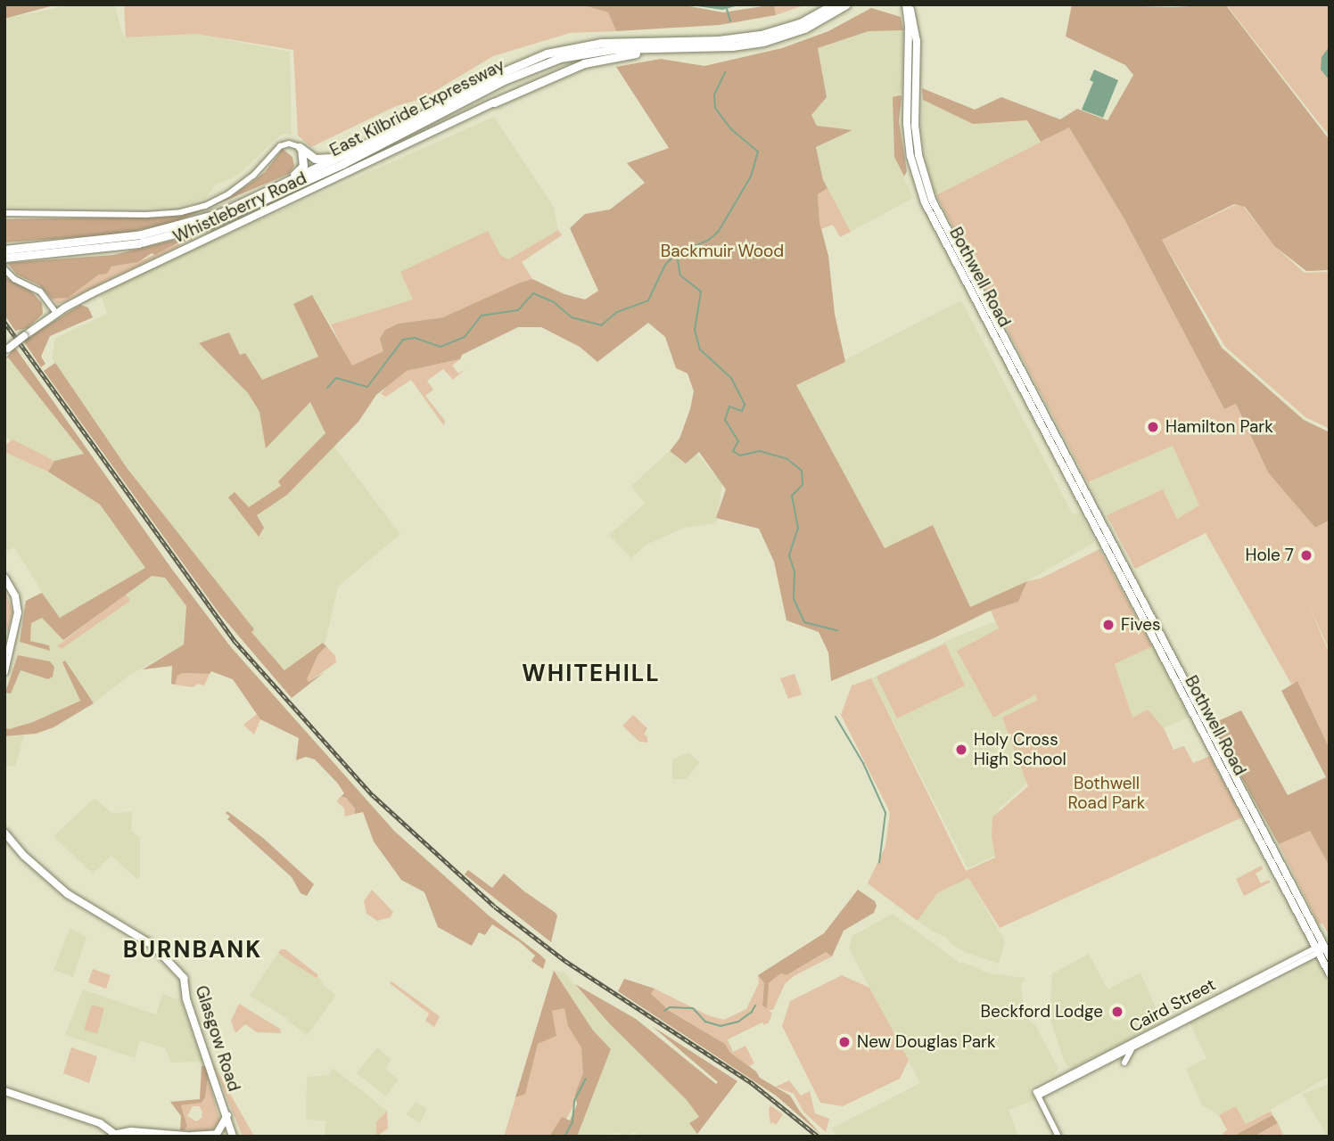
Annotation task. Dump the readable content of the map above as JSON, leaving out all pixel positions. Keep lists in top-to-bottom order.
{
  "streets": {
    "highway": ["East Kilbride Expressway"],
    "main road": ["Whistleberry Road", "Bothwell Road", "Glasgow Road"],
    "street": ["Caird Street"]
  },
  "crossings": [
    ["Bothwell Road", "Caird Street"]
  ],
  "districts": ["WHITEHILL", "BURNBANK"],
  "parks": ["Backmuir Wood", "Bothwell Road Park"],
  "places": [
    "Hamilton Park",
    "Hole 7",
    "Fives",
    "Holy Cross High School",
    "Beckford Lodge",
    "New Douglas Park"
  ]
}
